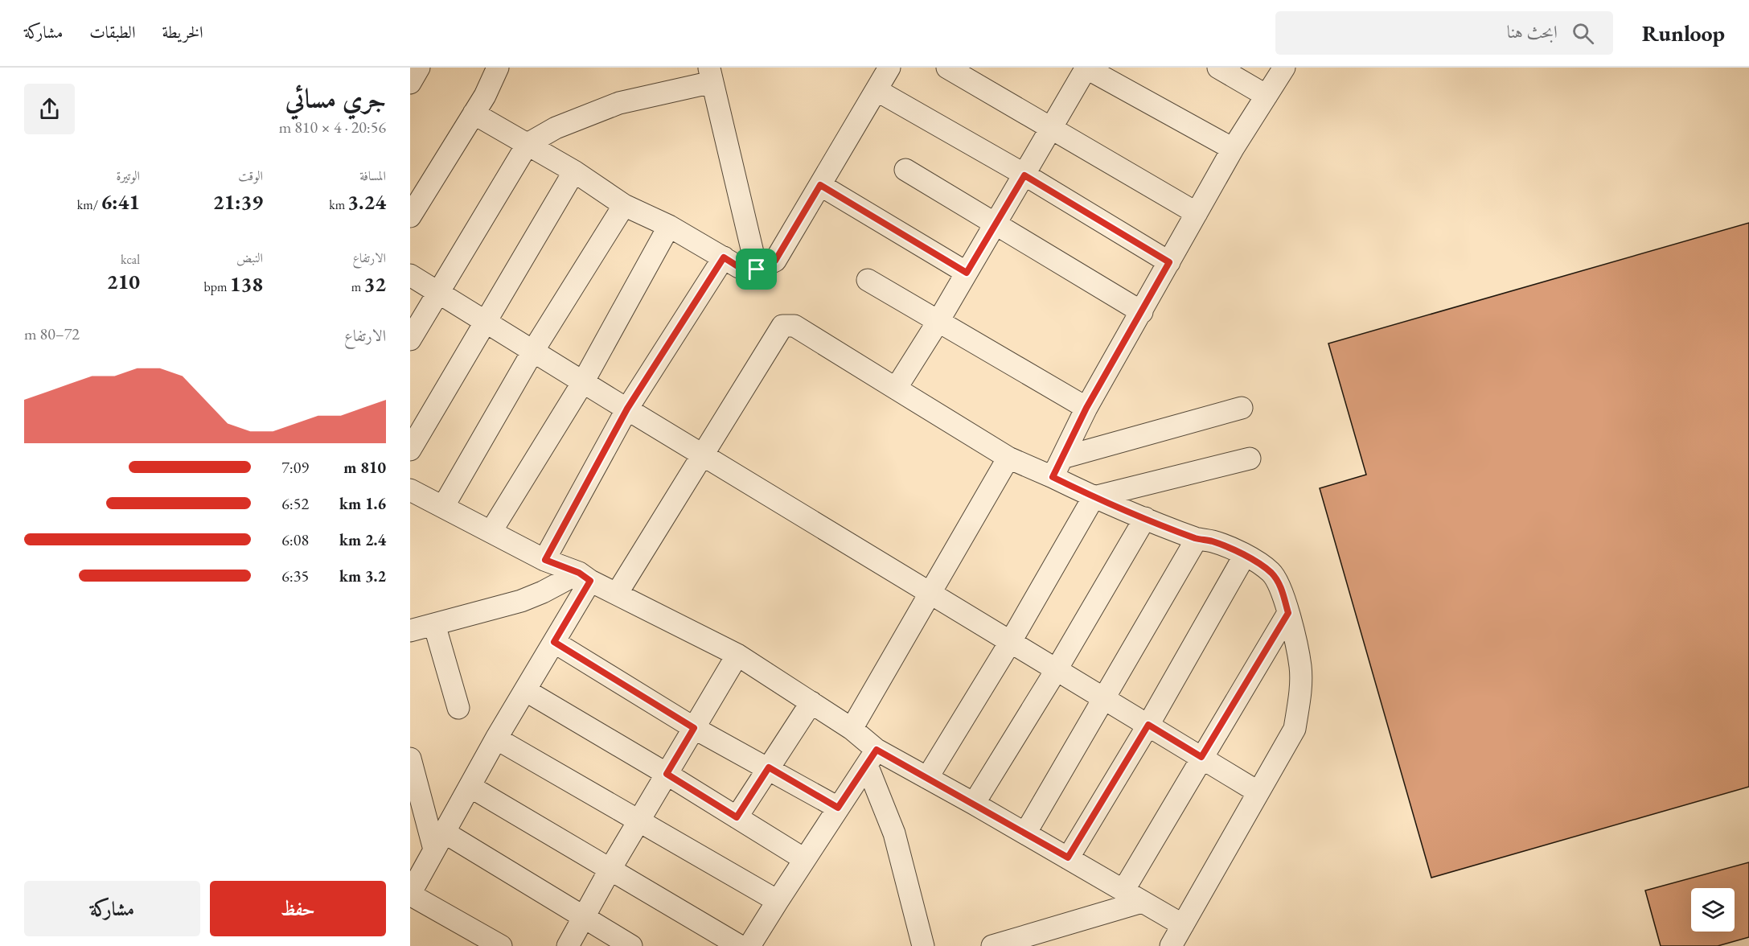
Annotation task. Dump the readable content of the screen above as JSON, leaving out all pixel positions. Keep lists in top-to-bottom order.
{
  "page": {
    "header": "Runloop",
    "search": "ابحث هنا",
    "nav": ["الخريطة", "الطبقات", "مشاركة"],
    "heading": ["جري مسائي", "20:56 · 4 × 810 m"],
    "stats": [
      ["المسافة", "3.24 km"],
      ["الوقت", "21:39"],
      ["الوتيرة", "6:41 /km"],
      ["الارتفاع", "32 m"],
      ["النبض", "138 bpm"],
      ["kcal", "210"]
    ],
    "chart": ["الارتفاع", "72–80 m"],
    "list": [
      {
        "name": "810 m",
        "note": "7:09"
      },
      {
        "name": "1.6 km",
        "note": "6:52"
      },
      {
        "name": "2.4 km",
        "note": "6:08"
      },
      {
        "name": "3.2 km",
        "note": "6:35"
      }
    ],
    "buttons": ["حفظ", "مشاركة"]
  }
}
